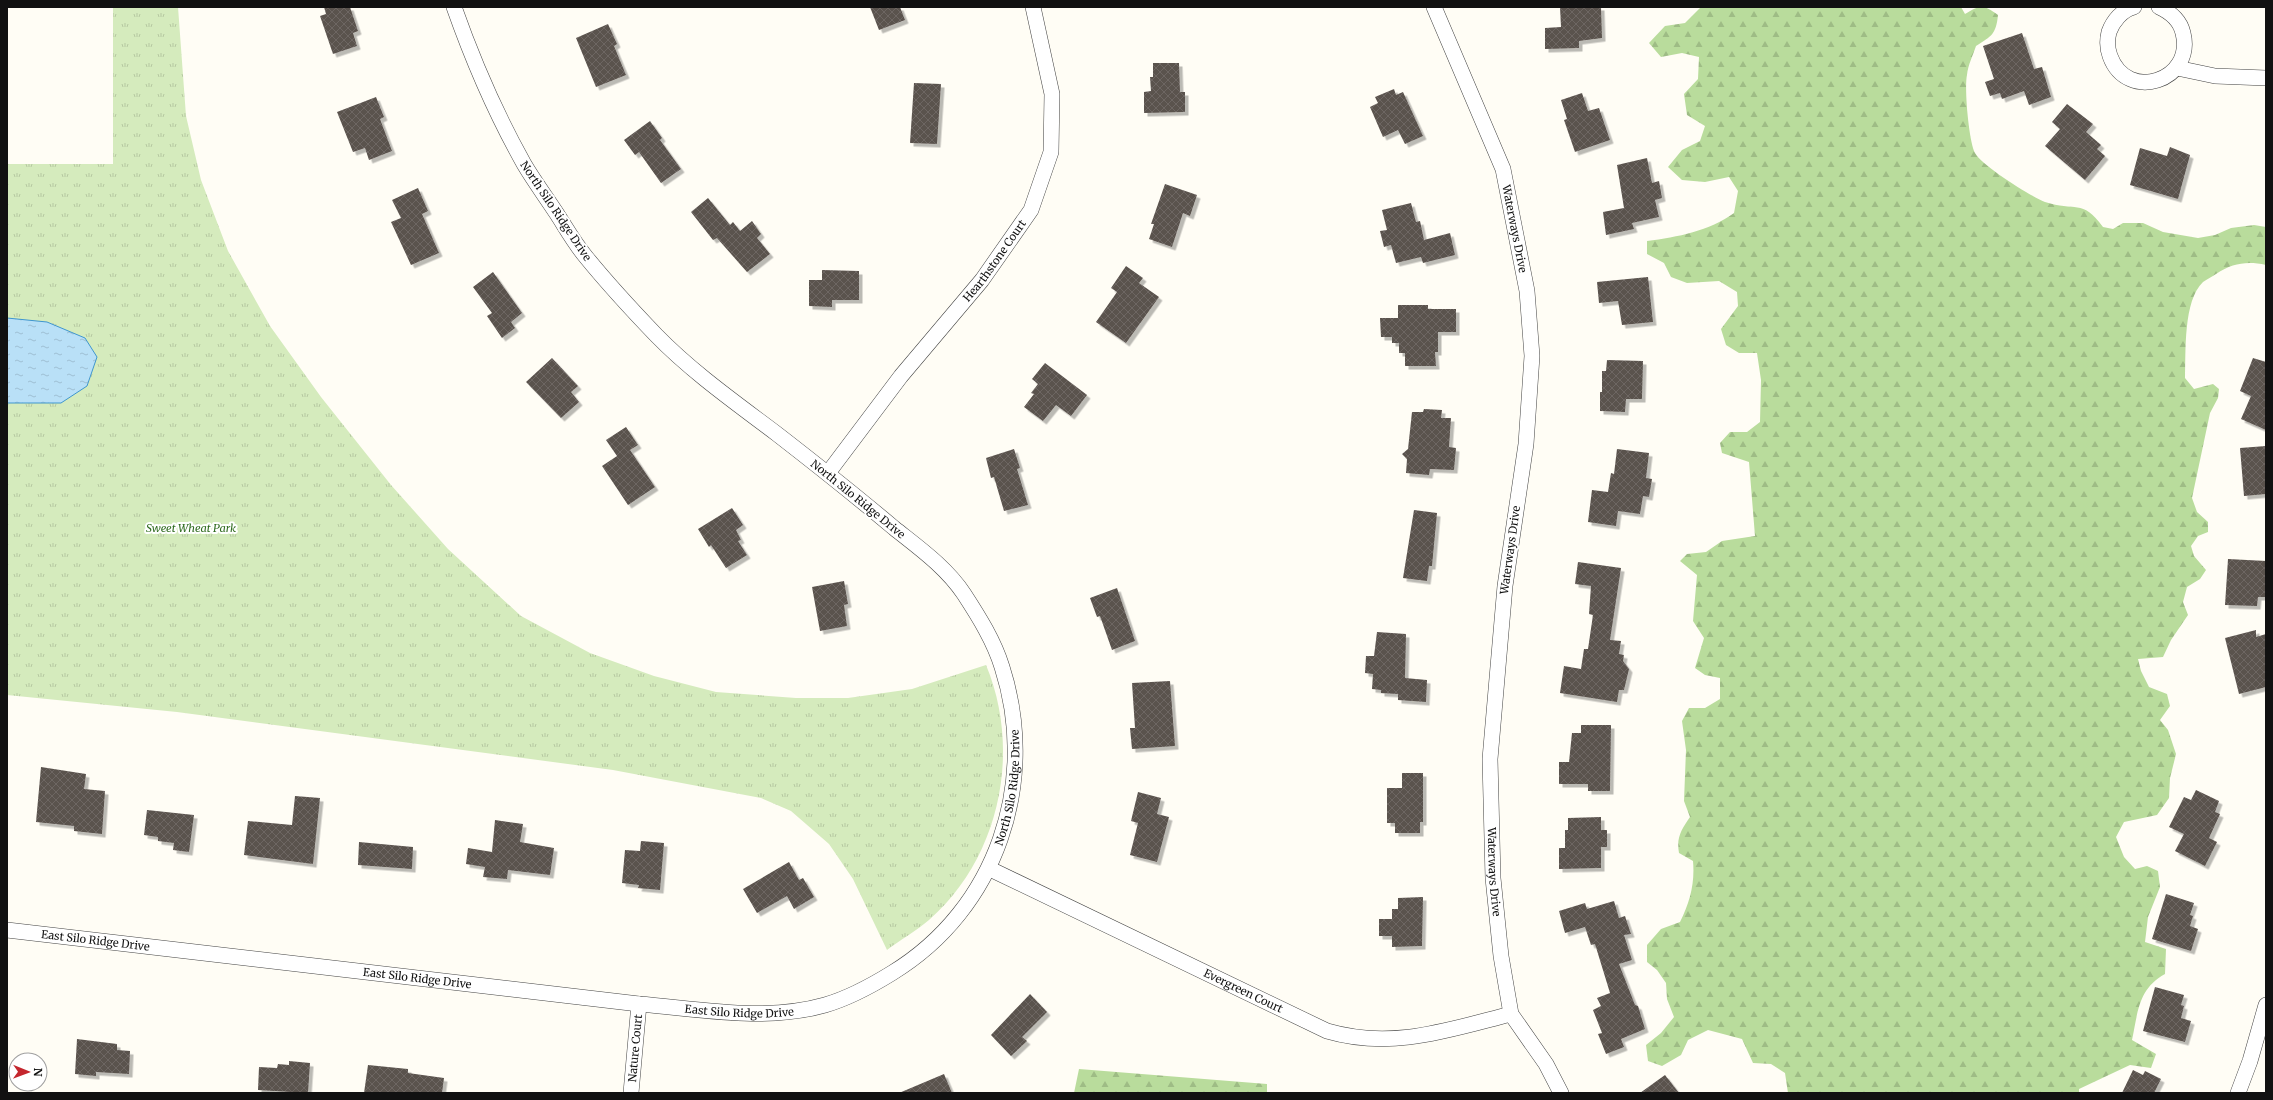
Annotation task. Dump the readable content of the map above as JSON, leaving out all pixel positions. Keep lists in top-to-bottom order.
{
  "streets": {
    "street": [
      "North Silo Ridge Drive",
      "Waterways Drive",
      "Hearthstone Court",
      "East Silo Ridge Drive",
      "Evergreen Court",
      "Nature Court"
    ]
  },
  "crossings": [
    ["North Silo Ridge Drive", "Hearthstone Court"],
    ["North Silo Ridge Drive", "East Silo Ridge Drive"],
    ["North Silo Ridge Drive", "Evergreen Court"],
    ["Waterways Drive", "Evergreen Court"],
    ["East Silo Ridge Drive", "Nature Court"]
  ],
  "parks": ["Sweet Wheat Park"],
  "north": "right"
}
